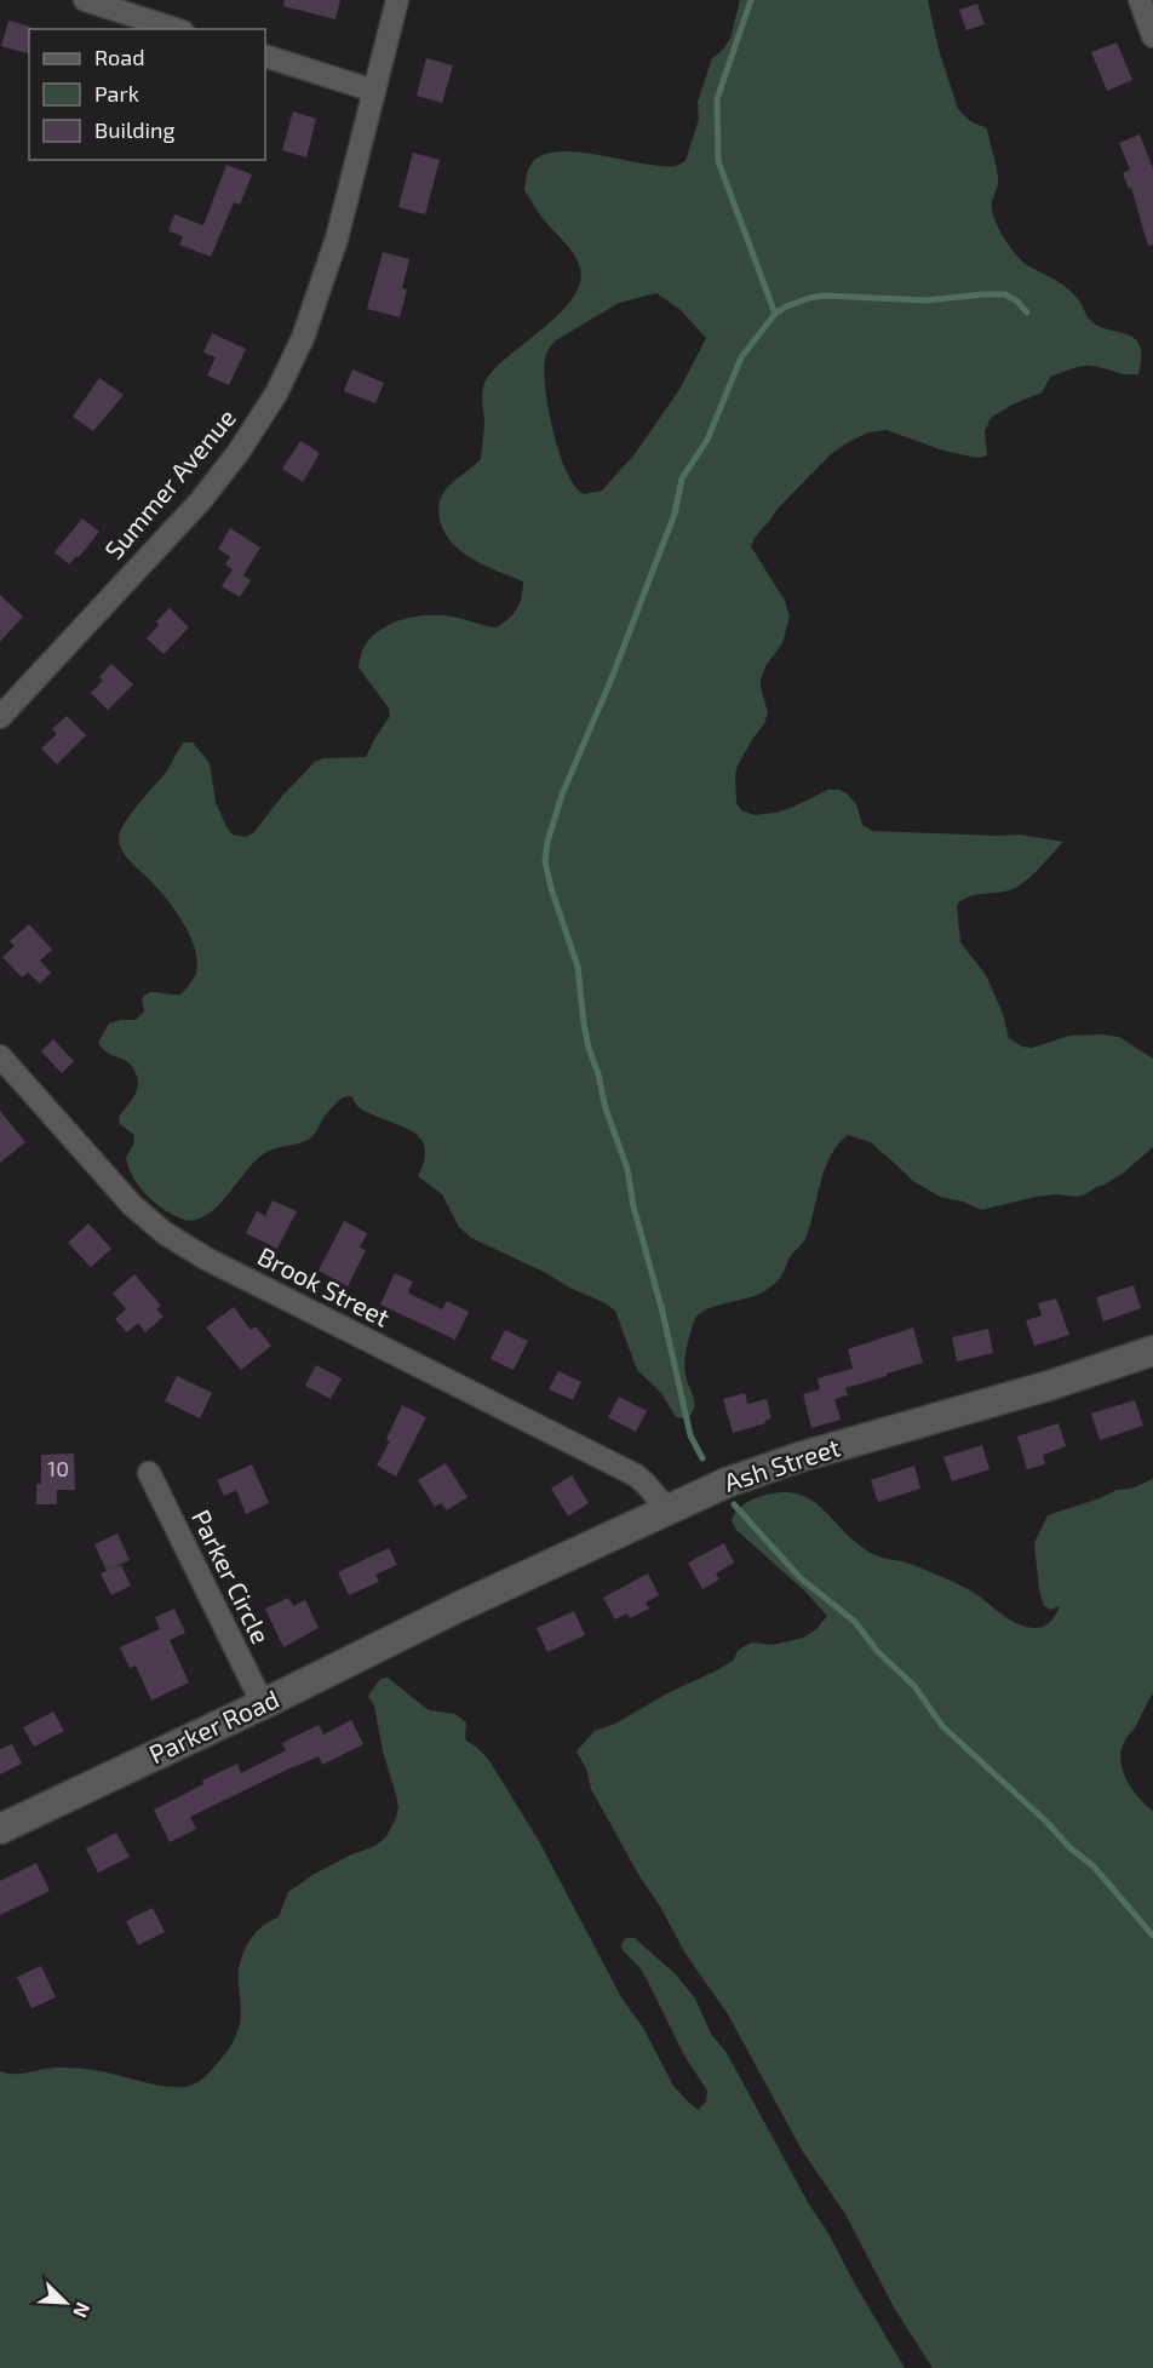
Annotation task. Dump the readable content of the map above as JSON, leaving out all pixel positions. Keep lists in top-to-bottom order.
{
  "streets": {
    "street": [
      "Summer Avenue",
      "Brook Street",
      "Ash Street",
      "Parker Circle",
      "Parker Road"
    ]
  },
  "crossings": [
    ["Brook Street", "Ash Street"],
    ["Ash Street", "Parker Road"],
    ["Parker Circle", "Parker Road"]
  ],
  "house_numbers": ["10"],
  "legend": ["Road", "Park", "Building"],
  "north": "bottom right"
}
